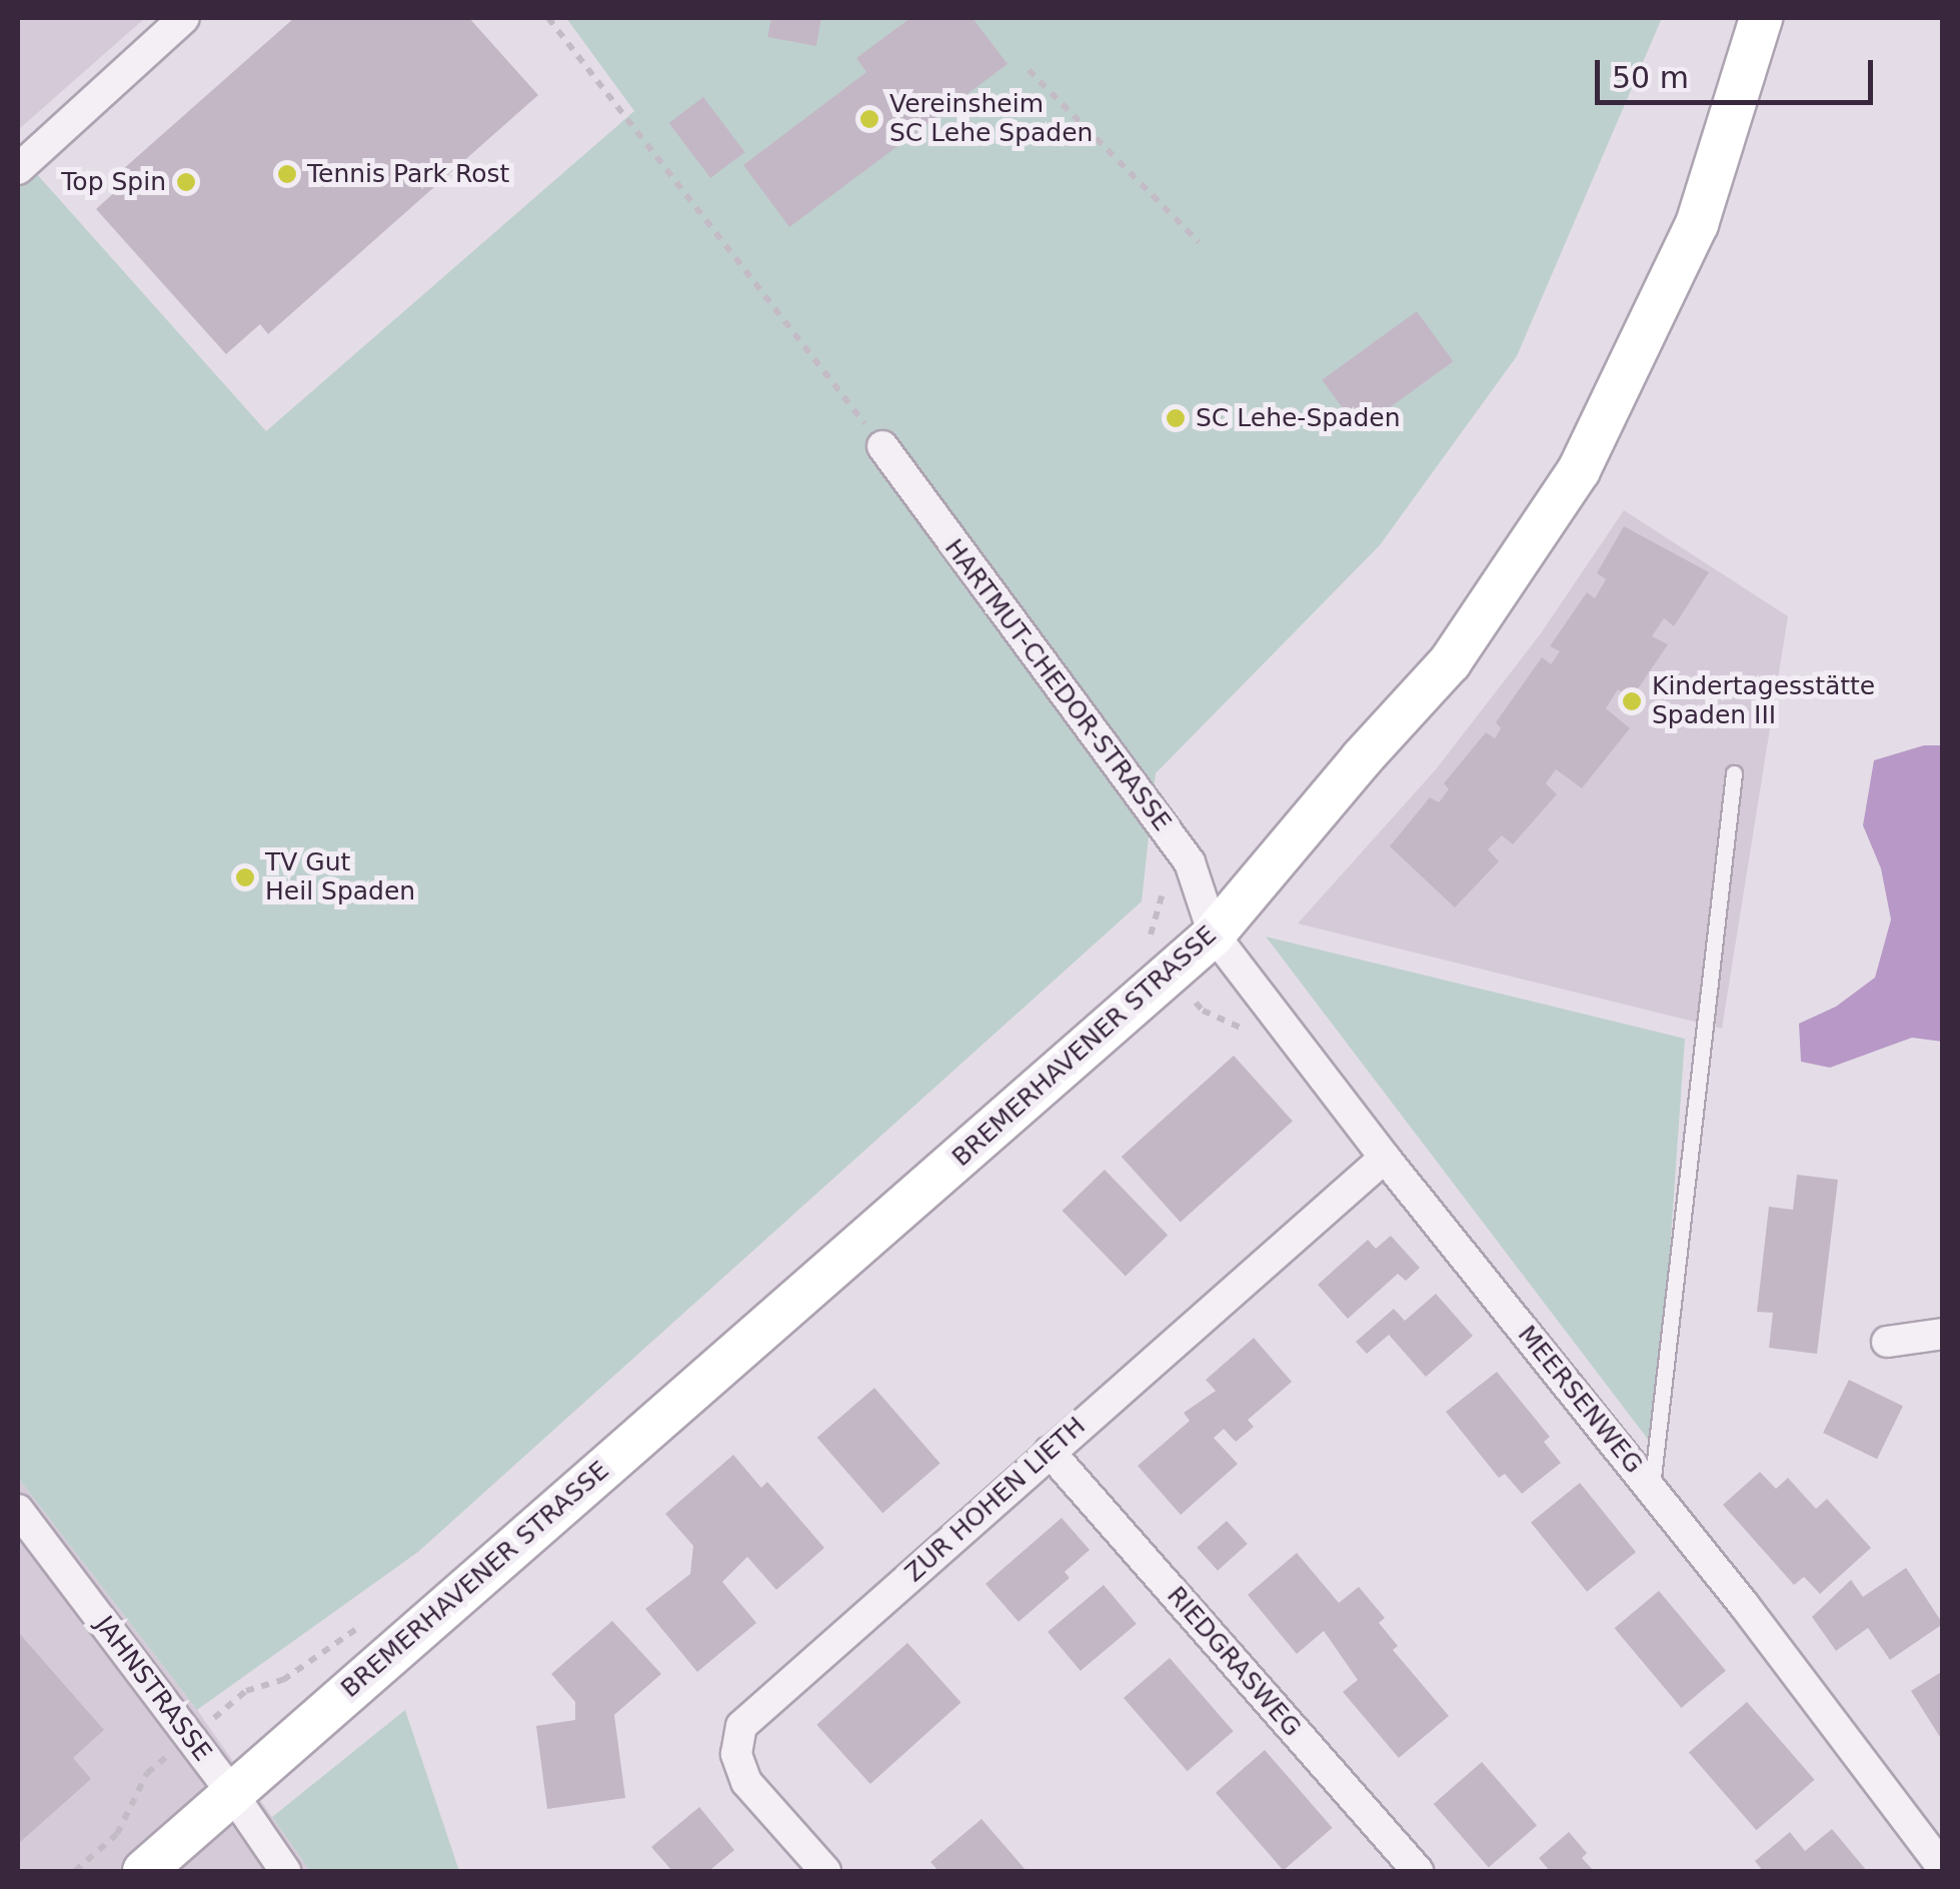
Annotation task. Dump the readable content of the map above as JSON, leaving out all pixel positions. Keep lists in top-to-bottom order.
{
  "streets": {
    "street": [
      "HARTMUT-CHEDOR-STRASSE",
      "BREMERHAVENER STRASSE",
      "MEERSENWEG",
      "ZUR HOHEN LIETH",
      "RIEDGRASWEG",
      "JAHNSTRASSE"
    ]
  },
  "crossings": [
    ["HARTMUT-CHEDOR-STRASSE", "BREMERHAVENER STRASSE"],
    ["HARTMUT-CHEDOR-STRASSE", "MEERSENWEG"],
    ["BREMERHAVENER STRASSE", "MEERSENWEG"],
    ["BREMERHAVENER STRASSE", "JAHNSTRASSE"],
    ["MEERSENWEG", "ZUR HOHEN LIETH"],
    ["ZUR HOHEN LIETH", "RIEDGRASWEG"]
  ],
  "places": [
    "Vereinsheim SC Lehe Spaden",
    "Tennis Park Rost",
    "Top Spin",
    "SC Lehe-Spaden",
    "Kindertagesstätte Spaden III",
    "TV Gut Heil Spaden"
  ],
  "scale_bar": "50 m"
}
